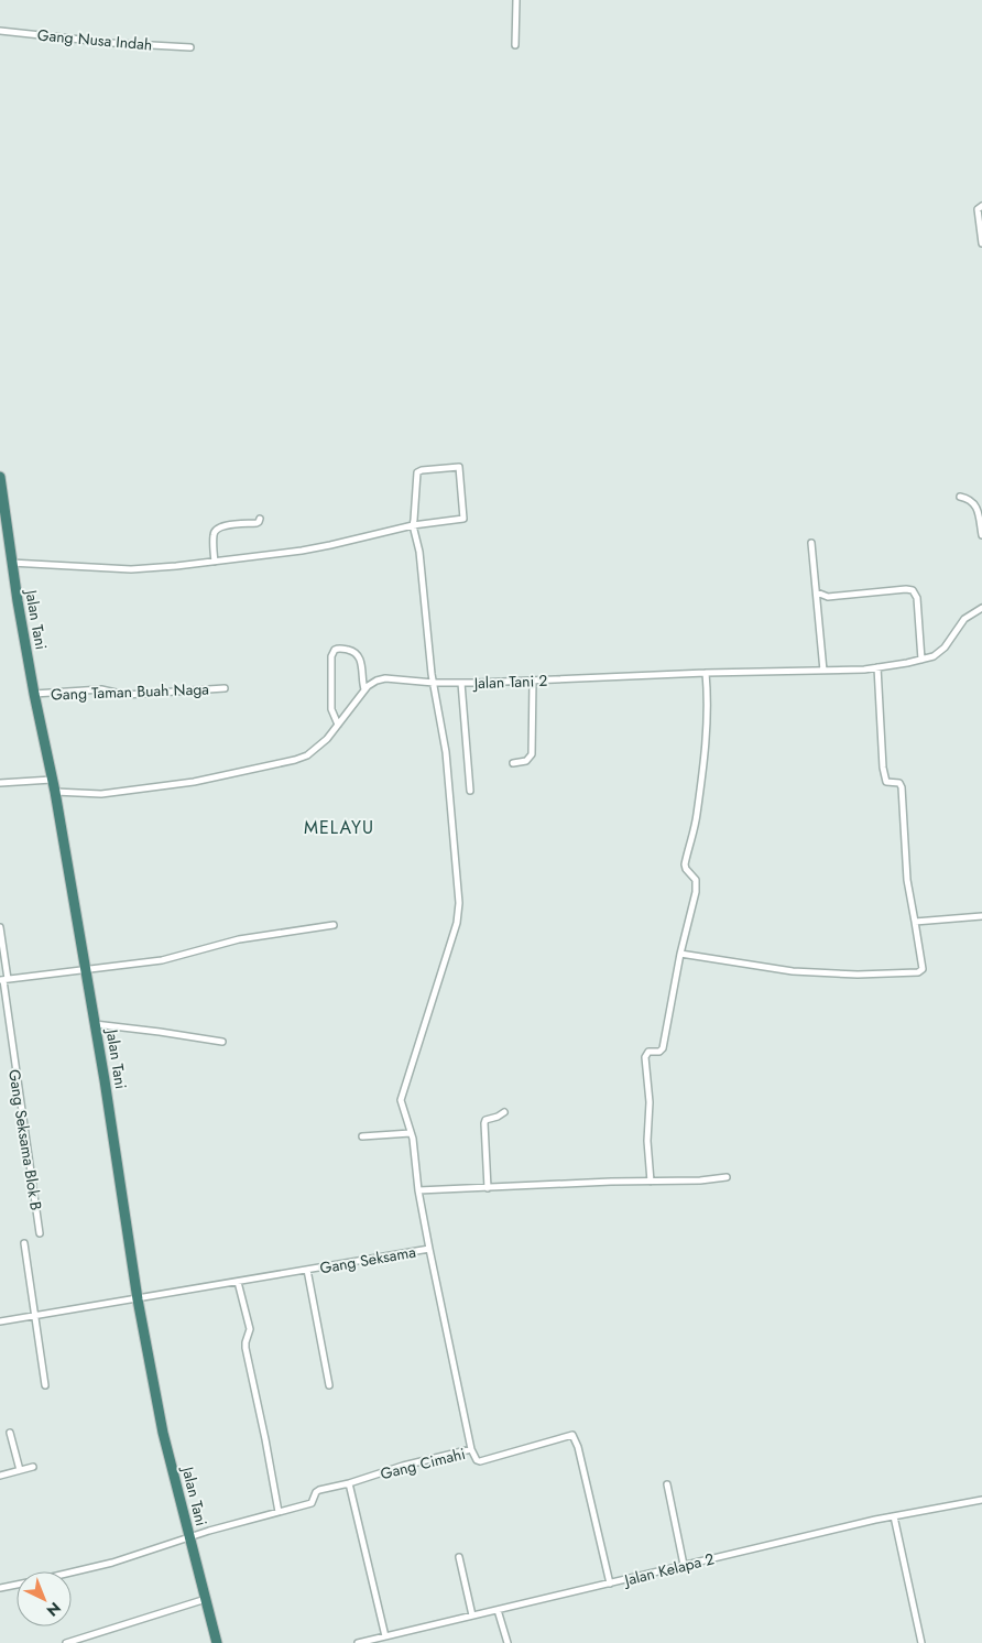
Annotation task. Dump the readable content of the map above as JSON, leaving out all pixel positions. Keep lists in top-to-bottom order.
{
  "streets": {
    "highway": ["Jalan Tani"],
    "street": [
      "Gang Nusa Indah",
      "Jalan Tani 2",
      "Gang Taman Buah Naga",
      "Gang Seksama Blok B",
      "Gang Seksama",
      "Gang Cimahi",
      "Jalan Kelapa 2"
    ]
  },
  "crossings": [
    ["Jalan Tani", "Jalan Tani 2"],
    ["Jalan Tani", "Gang Taman Buah Naga"],
    ["Jalan Tani", "Gang Seksama"],
    ["Jalan Tani", "Gang Cimahi"],
    ["Gang Seksama", "Gang Cimahi"],
    ["Gang Cimahi", "Jalan Kelapa 2"]
  ],
  "districts": ["MELAYU"],
  "north": "bottom right"
}
